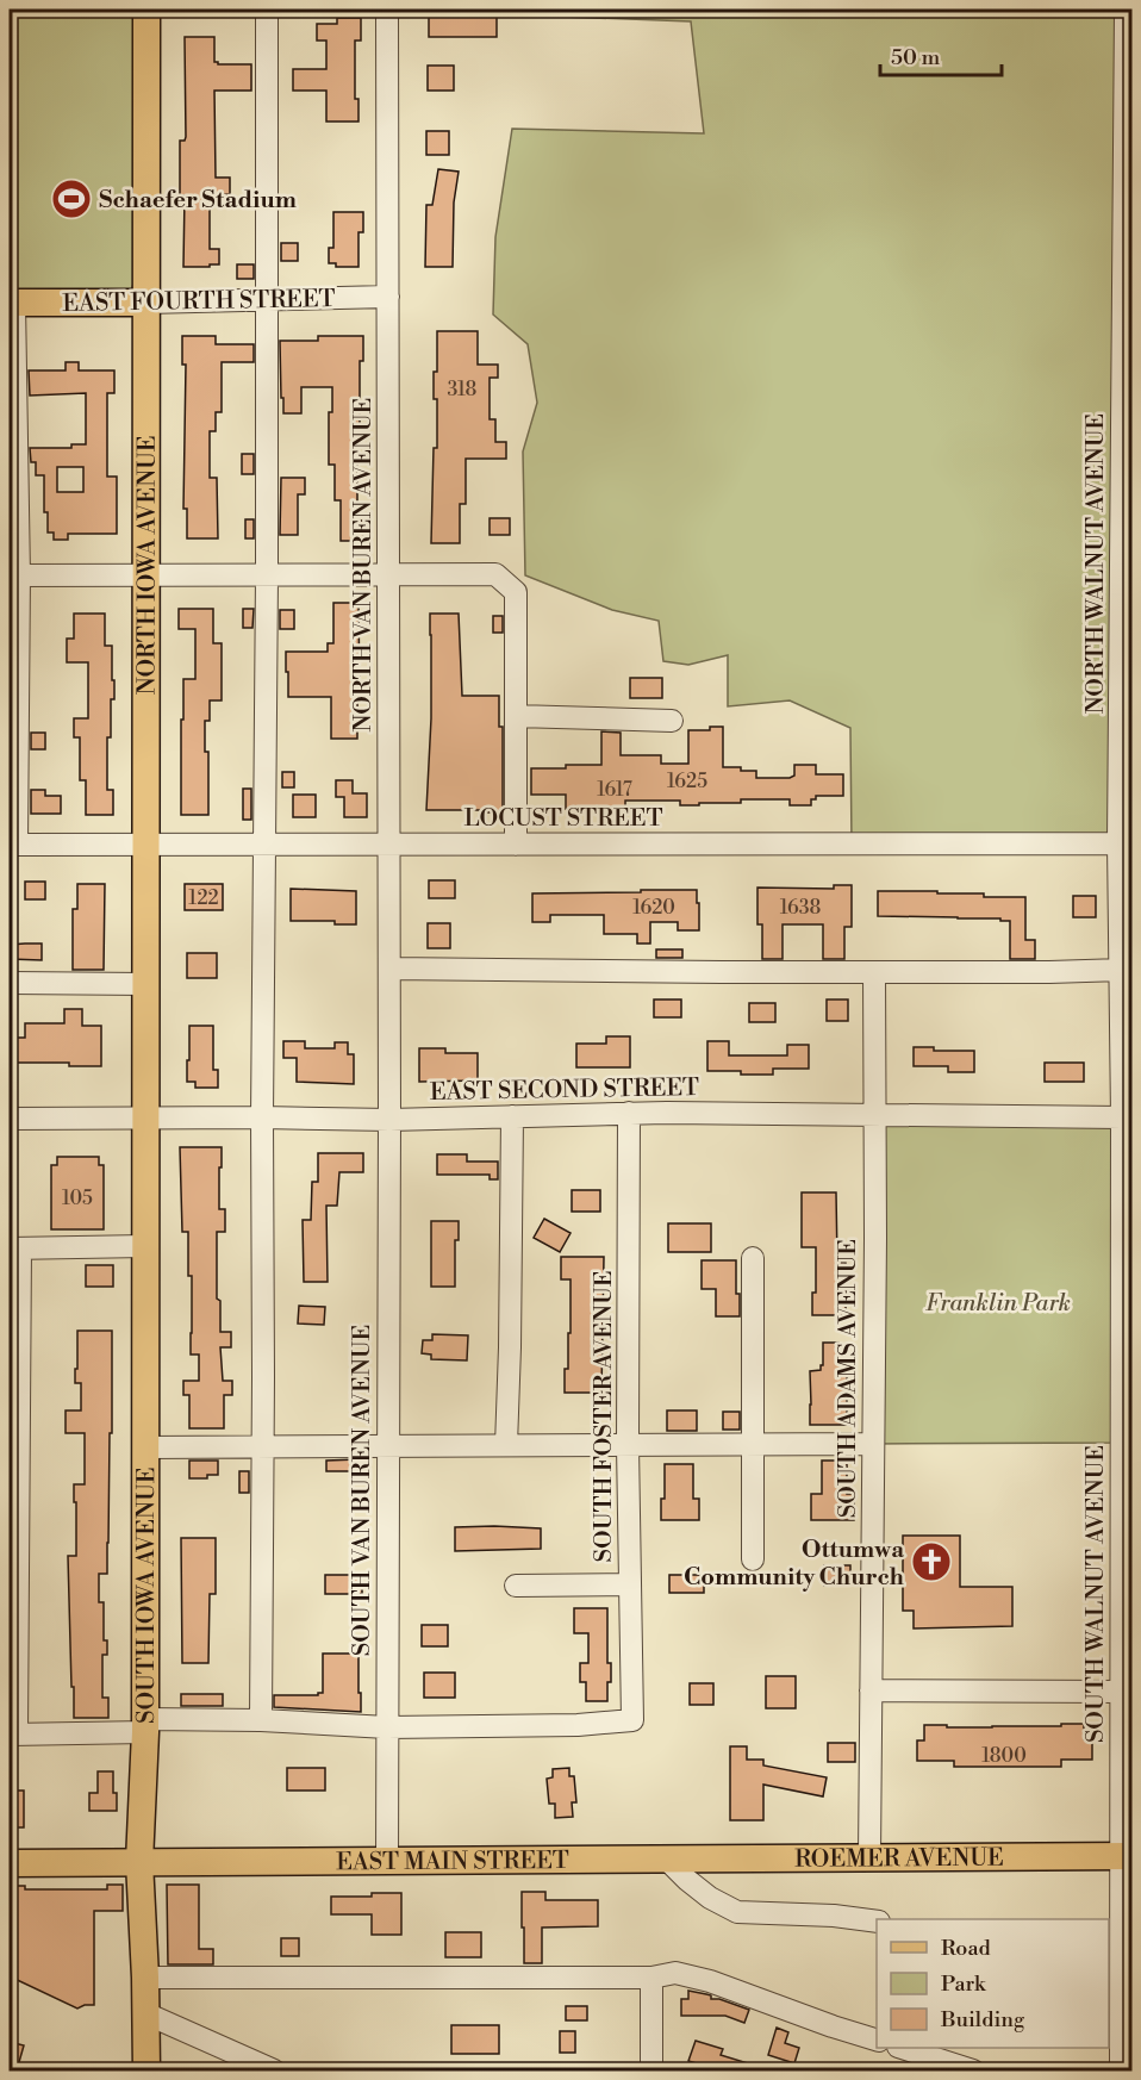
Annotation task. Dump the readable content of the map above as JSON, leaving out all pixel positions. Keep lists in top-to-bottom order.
{
  "streets": {
    "main road": [
      "EAST FOURTH STREET",
      "NORTH IOWA AVENUE",
      "SOUTH IOWA AVENUE",
      "ROEMER AVENUE",
      "EAST MAIN STREET"
    ],
    "street": [
      "NORTH WALNUT AVENUE",
      "NORTH VAN BUREN AVENUE",
      "LOCUST STREET",
      "EAST SECOND STREET",
      "SOUTH ADAMS AVENUE",
      "SOUTH FOSTER AVENUE",
      "SOUTH VAN BUREN AVENUE",
      "SOUTH WALNUT AVENUE"
    ]
  },
  "crossings": [
    ["EAST FOURTH STREET", "NORTH IOWA AVENUE"],
    ["EAST FOURTH STREET", "NORTH VAN BUREN AVENUE"],
    ["NORTH WALNUT AVENUE", "LOCUST STREET"],
    ["NORTH WALNUT AVENUE", "EAST SECOND STREET"],
    ["NORTH WALNUT AVENUE", "SOUTH WALNUT AVENUE"],
    ["NORTH IOWA AVENUE", "LOCUST STREET"],
    ["NORTH IOWA AVENUE", "EAST SECOND STREET"],
    ["NORTH IOWA AVENUE", "SOUTH IOWA AVENUE"],
    ["NORTH VAN BUREN AVENUE", "LOCUST STREET"],
    ["NORTH VAN BUREN AVENUE", "EAST SECOND STREET"],
    ["NORTH VAN BUREN AVENUE", "SOUTH VAN BUREN AVENUE"],
    ["EAST SECOND STREET", "SOUTH ADAMS AVENUE"],
    ["EAST SECOND STREET", "SOUTH FOSTER AVENUE"],
    ["EAST SECOND STREET", "SOUTH VAN BUREN AVENUE"],
    ["EAST SECOND STREET", "SOUTH WALNUT AVENUE"],
    ["EAST SECOND STREET", "SOUTH IOWA AVENUE"],
    ["SOUTH ADAMS AVENUE", "ROEMER AVENUE"],
    ["SOUTH FOSTER AVENUE", "SOUTH VAN BUREN AVENUE"],
    ["SOUTH VAN BUREN AVENUE", "EAST MAIN STREET"],
    ["SOUTH WALNUT AVENUE", "ROEMER AVENUE"],
    ["SOUTH IOWA AVENUE", "EAST MAIN STREET"],
    ["ROEMER AVENUE", "EAST MAIN STREET"]
  ],
  "parks": ["Franklin Park"],
  "places": {
    "sports": ["Schaefer Stadium"],
    "church": ["Ottumwa Community Church"]
  },
  "house_numbers": [
    "318",
    "1625",
    "1617",
    "122",
    "1620",
    "1638",
    "105",
    "1800"
  ],
  "legend": ["Road", "Park", "Building"],
  "scale_bar": "50 m"
}
